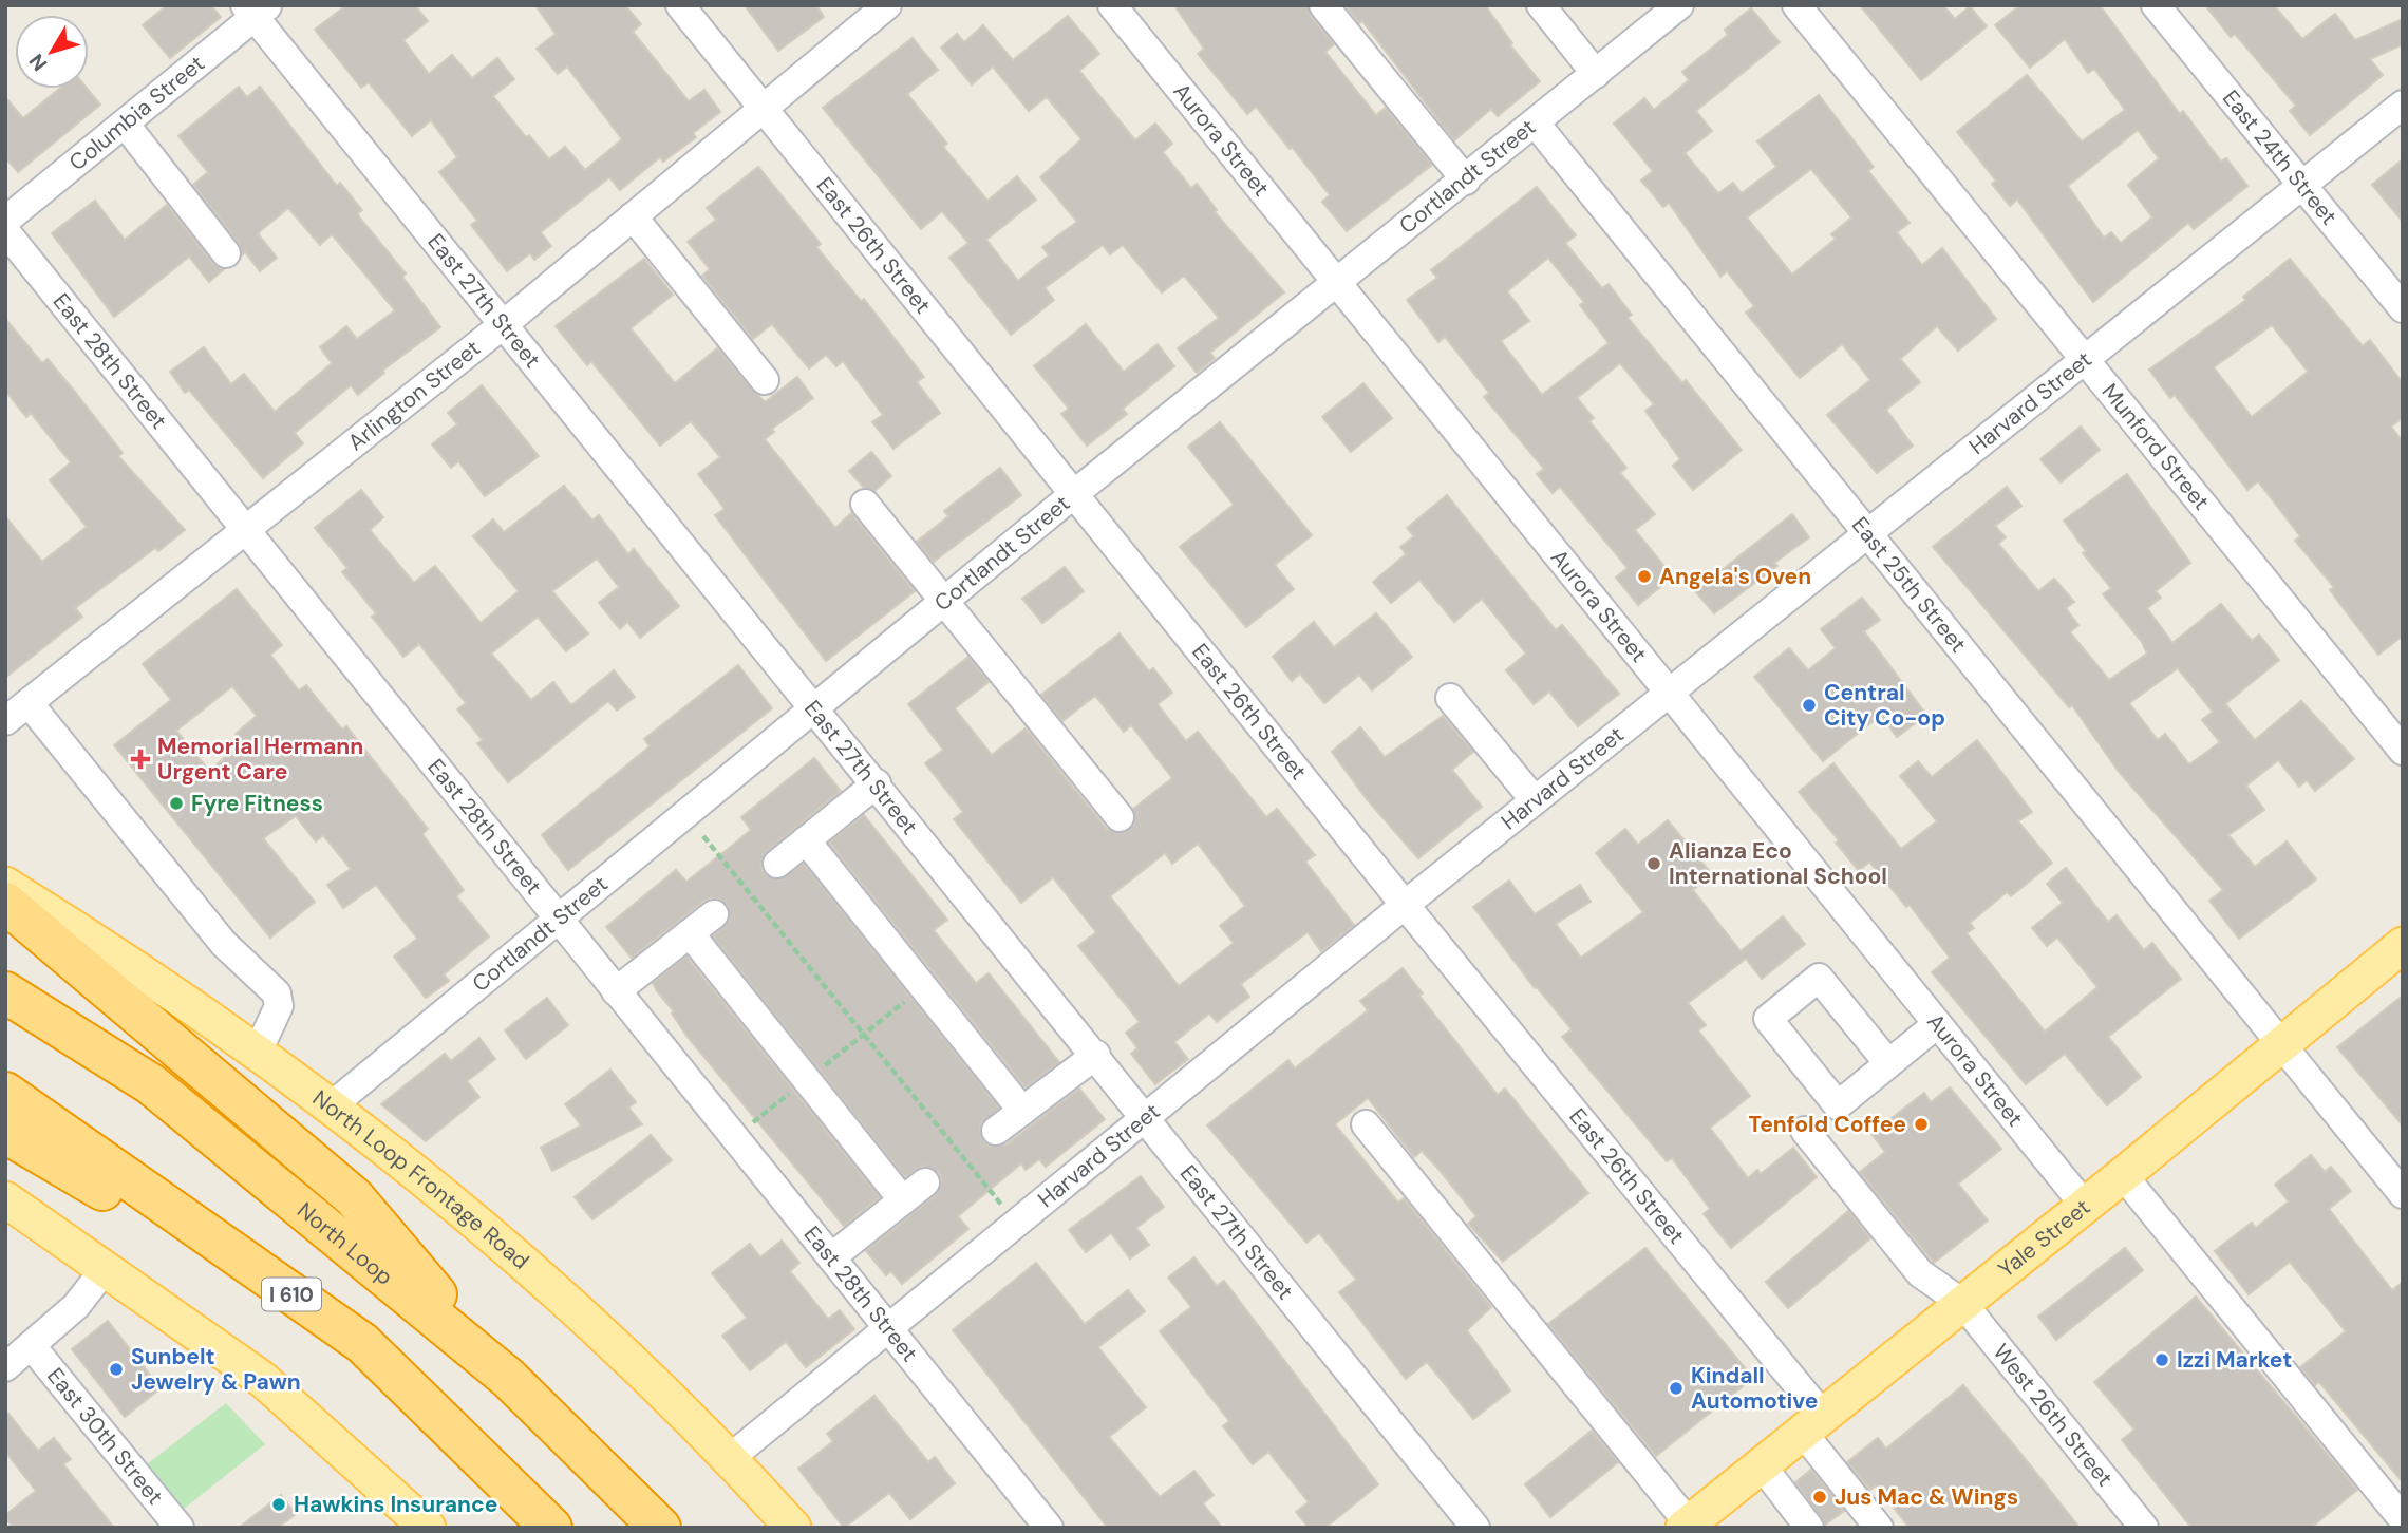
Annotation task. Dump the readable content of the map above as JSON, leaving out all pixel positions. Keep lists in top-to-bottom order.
{
  "streets": {
    "highway": ["North Loop", "I 610"],
    "main road": ["North Loop Frontage Road", "Yale Street"],
    "street": [
      "Columbia Street",
      "Aurora Street",
      "East 24th Street",
      "Cortlandt Street",
      "East 26th Street",
      "East 27th Street",
      "East 28th Street",
      "Arlington Street",
      "Harvard Street",
      "Munford Street",
      "East 25th Street",
      "West 26th Street",
      "East 30th Street"
    ]
  },
  "crossings": [
    ["Columbia Street", "East 27th Street"],
    ["Aurora Street", "Cortlandt Street"],
    ["Aurora Street", "Harvard Street"],
    ["Aurora Street", "Yale Street"],
    ["East 24th Street", "Harvard Street"],
    ["Cortlandt Street", "East 26th Street"],
    ["Cortlandt Street", "East 27th Street"],
    ["Cortlandt Street", "East 28th Street"],
    ["Cortlandt Street", "East 25th Street"],
    ["Cortlandt Street", "North Loop Frontage Road"],
    ["East 26th Street", "Arlington Street"],
    ["East 26th Street", "Harvard Street"],
    ["East 26th Street", "Yale Street"],
    ["East 27th Street", "Arlington Street"],
    ["East 27th Street", "Harvard Street"],
    ["East 28th Street", "Arlington Street"],
    ["East 28th Street", "Harvard Street"],
    ["Harvard Street", "Munford Street"],
    ["Harvard Street", "East 25th Street"],
    ["Harvard Street", "North Loop Frontage Road"],
    ["East 25th Street", "Yale Street"],
    ["Yale Street", "West 26th Street"]
  ],
  "places": {
    "other": [
      "Angela's Oven",
      "Central City Co-op",
      "Fyre Fitness",
      "Alianza Eco International School",
      "Tenfold Coffee",
      "Izzi Market",
      "Sunbelt Jewelry & Pawn",
      "Kindall Automotive",
      "Jus Mac & Wings",
      "Hawkins Insurance"
    ],
    "health": ["Memorial Hermann Urgent Care"]
  },
  "north": "bottom left"
}
